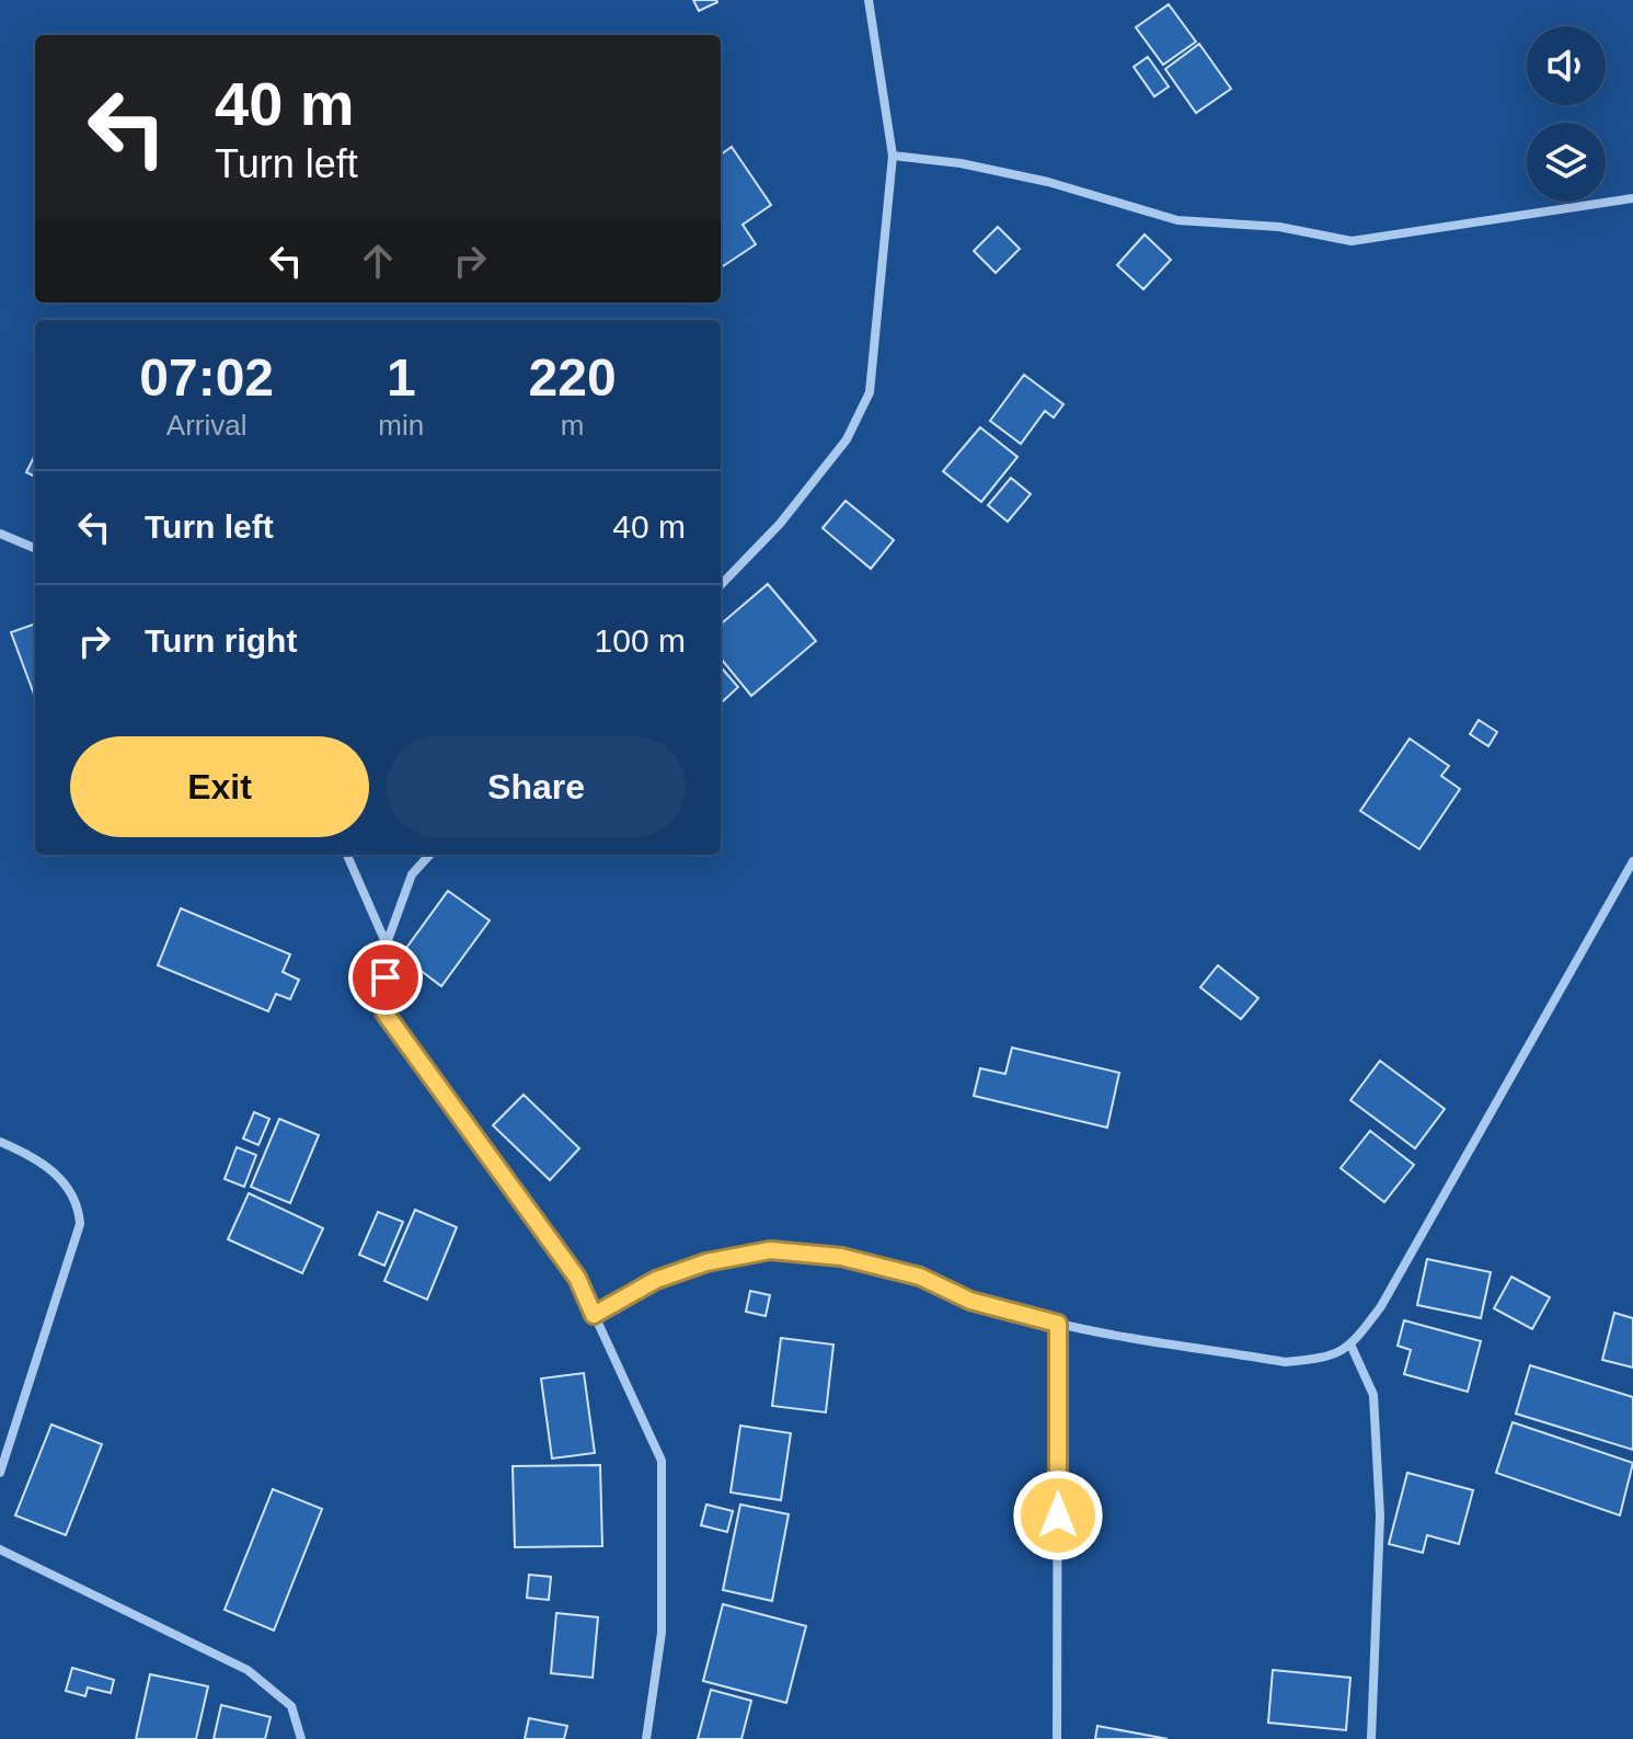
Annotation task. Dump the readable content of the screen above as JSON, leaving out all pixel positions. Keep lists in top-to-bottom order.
{
  "page": {
    "turn": ["40 m", "Turn left"],
    "eta": [
      "07:02",
      "Arrival",
      "1",
      "min",
      "220",
      "m"
    ],
    "list": [
      {
        "name": "Turn left",
        "value": "40 m"
      },
      {
        "name": "Turn right",
        "value": "100 m"
      }
    ],
    "buttons": ["Exit", "Share"]
  }
}
